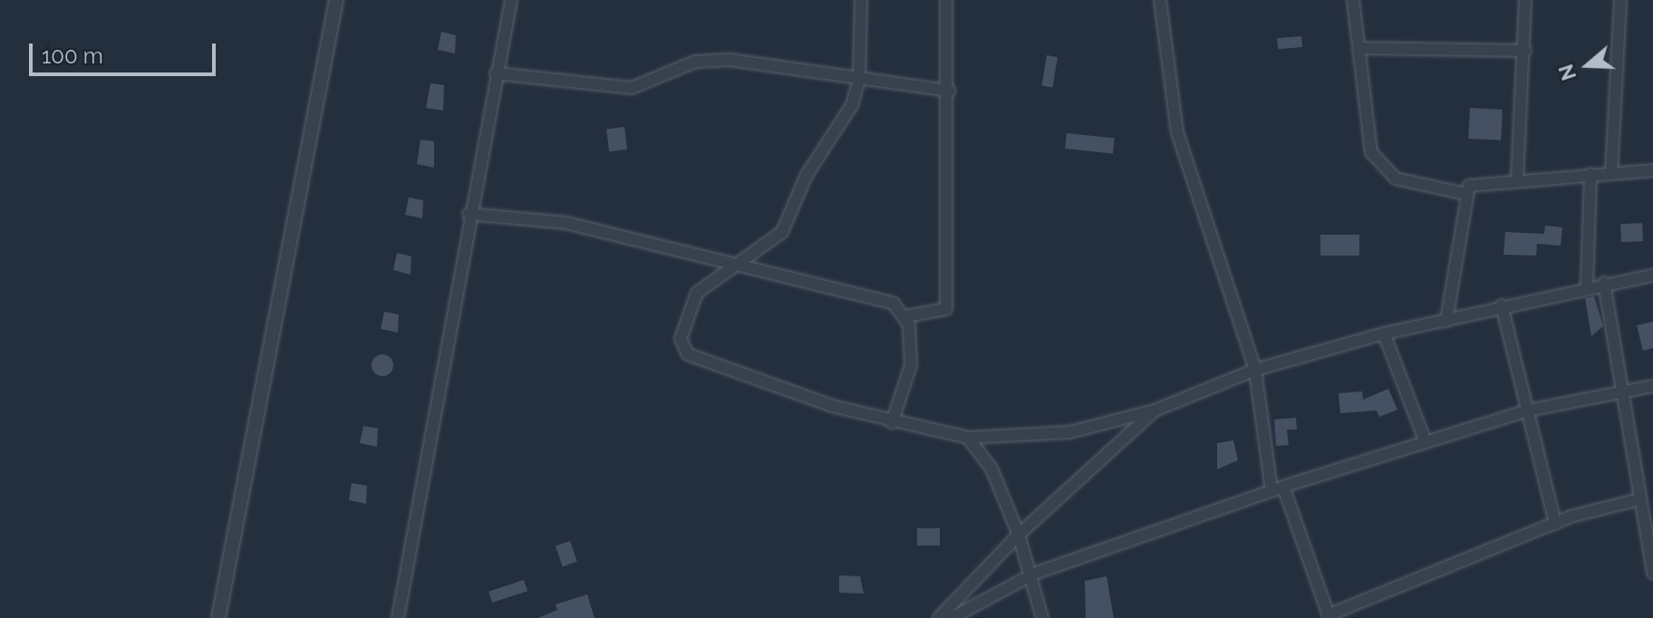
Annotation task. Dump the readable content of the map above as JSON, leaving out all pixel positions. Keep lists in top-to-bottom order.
{
  "scale_bar": "100 m",
  "north": "left"
}
